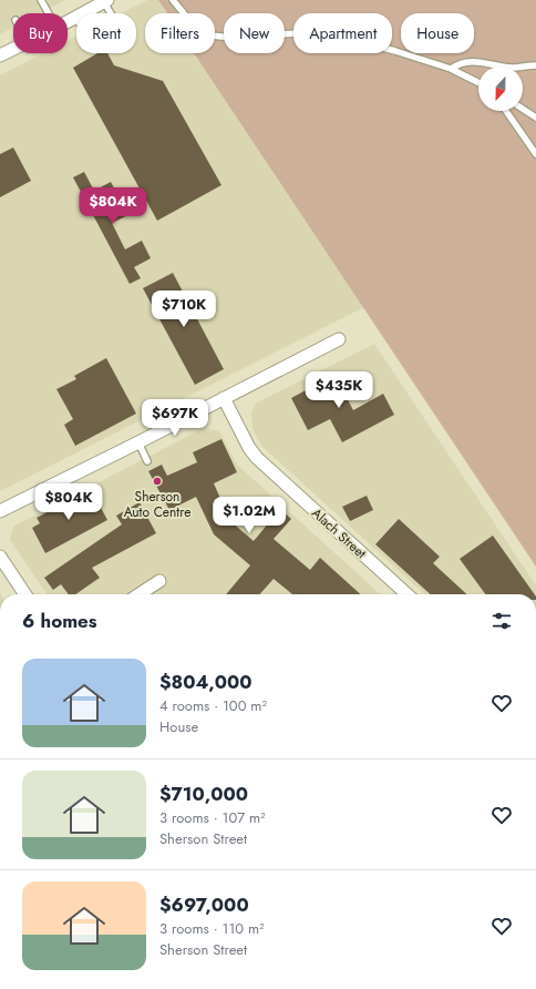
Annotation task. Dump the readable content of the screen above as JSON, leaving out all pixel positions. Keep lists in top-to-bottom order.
{
  "streets": {
    "street": ["Alach Street"]
  },
  "places": ["Sherson Auto Centre"],
  "north": "bottom",
  "page": {
    "chip": [
      "Buy",
      "Rent",
      "Filters",
      "New",
      "Apartment",
      "House"
    ],
    "price": [
      "$804K",
      "$710K",
      "$435K",
      "$697K",
      "$804K",
      "$1.02M"
    ],
    "heading": "6 homes",
    "list": [
      {
        "name": "$804,000",
        "note": "4 rooms · 100 m² · House"
      },
      {
        "name": "$710,000",
        "note": "3 rooms · 107 m² · Sherson Street"
      },
      {
        "name": "$697,000",
        "note": "3 rooms · 110 m² · Sherson Street"
      }
    ]
  }
}
